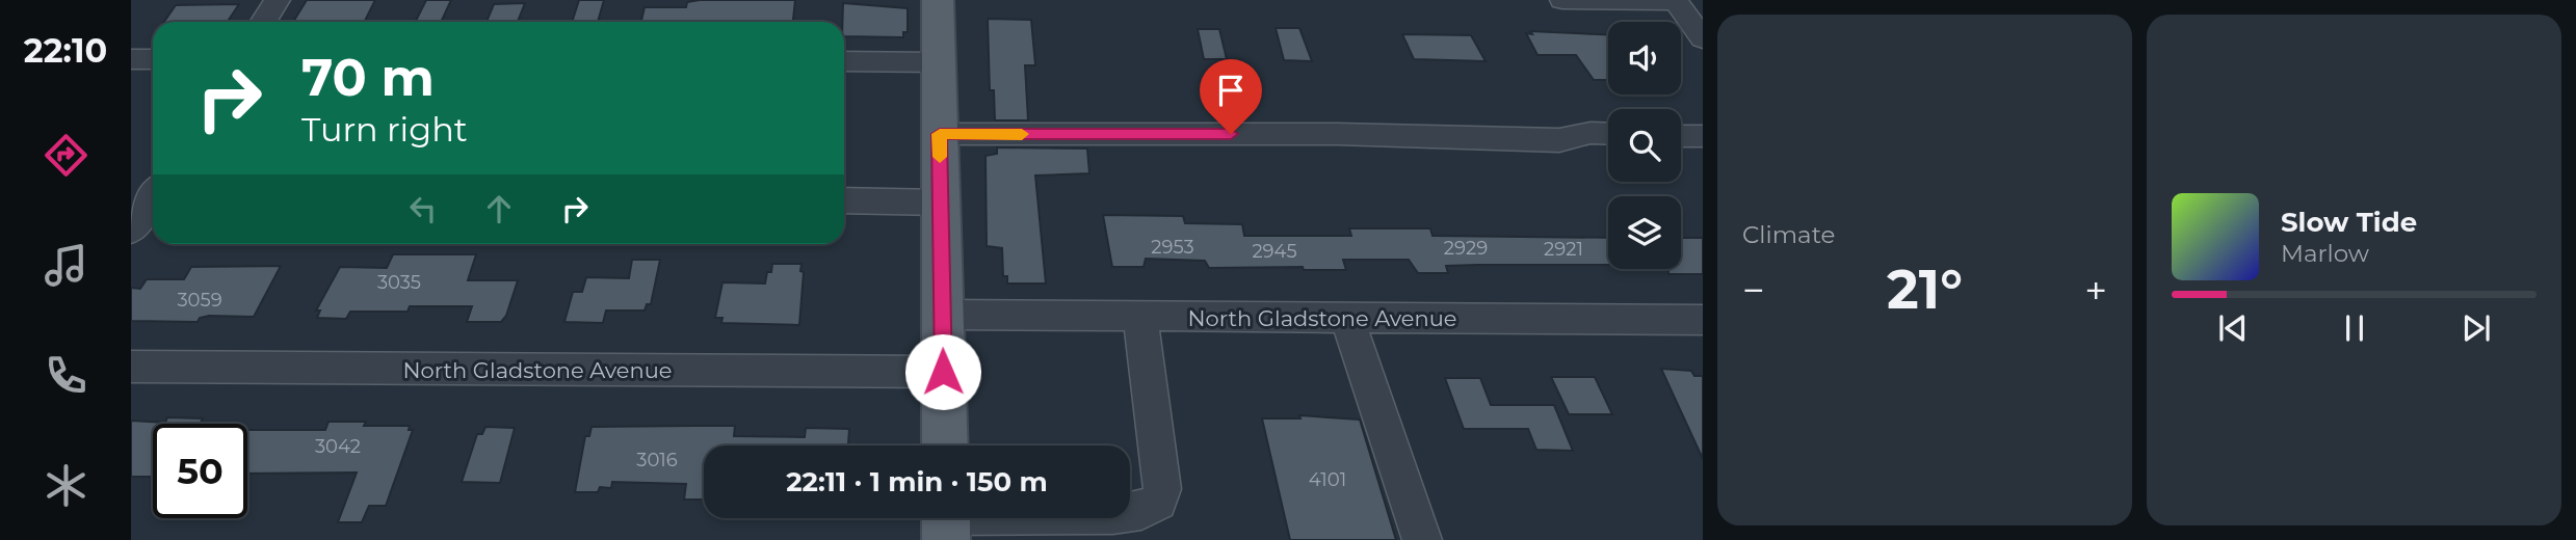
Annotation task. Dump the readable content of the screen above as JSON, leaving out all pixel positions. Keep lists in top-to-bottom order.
{
  "streets": {
    "street": ["North Gladstone Avenue"]
  },
  "house_numbers": [
    "2953",
    "2929",
    "2921",
    "2945",
    "3035",
    "3059",
    "3042",
    "3016",
    "4101"
  ],
  "page": {
    "tabs": "22:10",
    "tile": "Climate",
    "turn": ["70 m", "Turn right"],
    "song": ["Slow Tide", "Marlow"],
    "heat": ["−", "21°", "+"],
    "limit": "50",
    "trip": "22:11 · 1 min · 150 m"
  }
}
